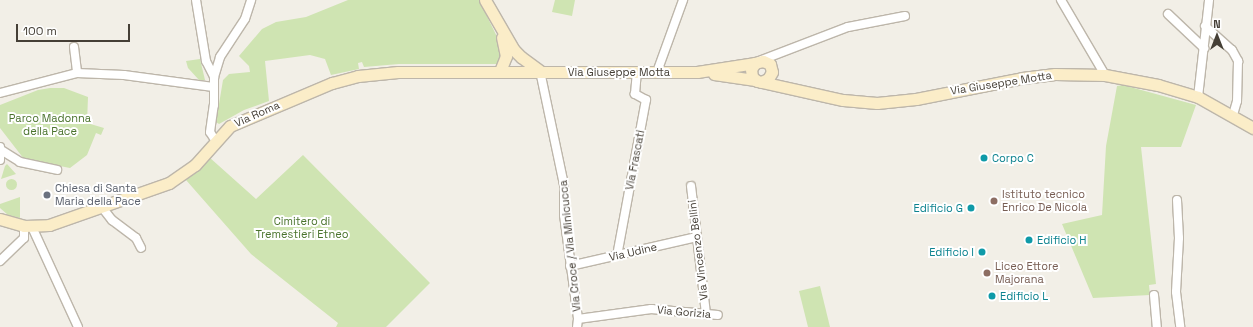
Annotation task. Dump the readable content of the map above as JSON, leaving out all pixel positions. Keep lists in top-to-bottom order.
{
  "streets": {
    "main road": ["Via Giuseppe Motta", "Via Roma"],
    "street": [
      "Via Frascati",
      "Via Croce / Via Minicucca",
      "Via Vincenzo Bellini",
      "Via Udine",
      "Via Gorizia"
    ]
  },
  "crossings": [
    ["Via Giuseppe Motta", "Via Roma"],
    ["Via Giuseppe Motta", "Via Frascati"],
    ["Via Giuseppe Motta", "Via Croce / Via Minicucca"],
    ["Via Roma", "Via Croce / Via Minicucca"],
    ["Via Frascati", "Via Udine"],
    ["Via Croce / Via Minicucca", "Via Udine"],
    ["Via Croce / Via Minicucca", "Via Gorizia"],
    ["Via Vincenzo Bellini", "Via Udine"],
    ["Via Vincenzo Bellini", "Via Gorizia"]
  ],
  "parks": ["Parco Madonna della Pace", "Cimitero di Tremestieri Etneo"],
  "places": [
    "Corpo C",
    "Chiesa di Santa Maria della Pace",
    "Istituto tecnico Enrico De Nicola",
    "Edificio G",
    "Edificio H",
    "Edificio I",
    "Liceo Ettore Majorana",
    "Edificio L"
  ],
  "scale_bar": "100 m",
  "north": "top"
}
